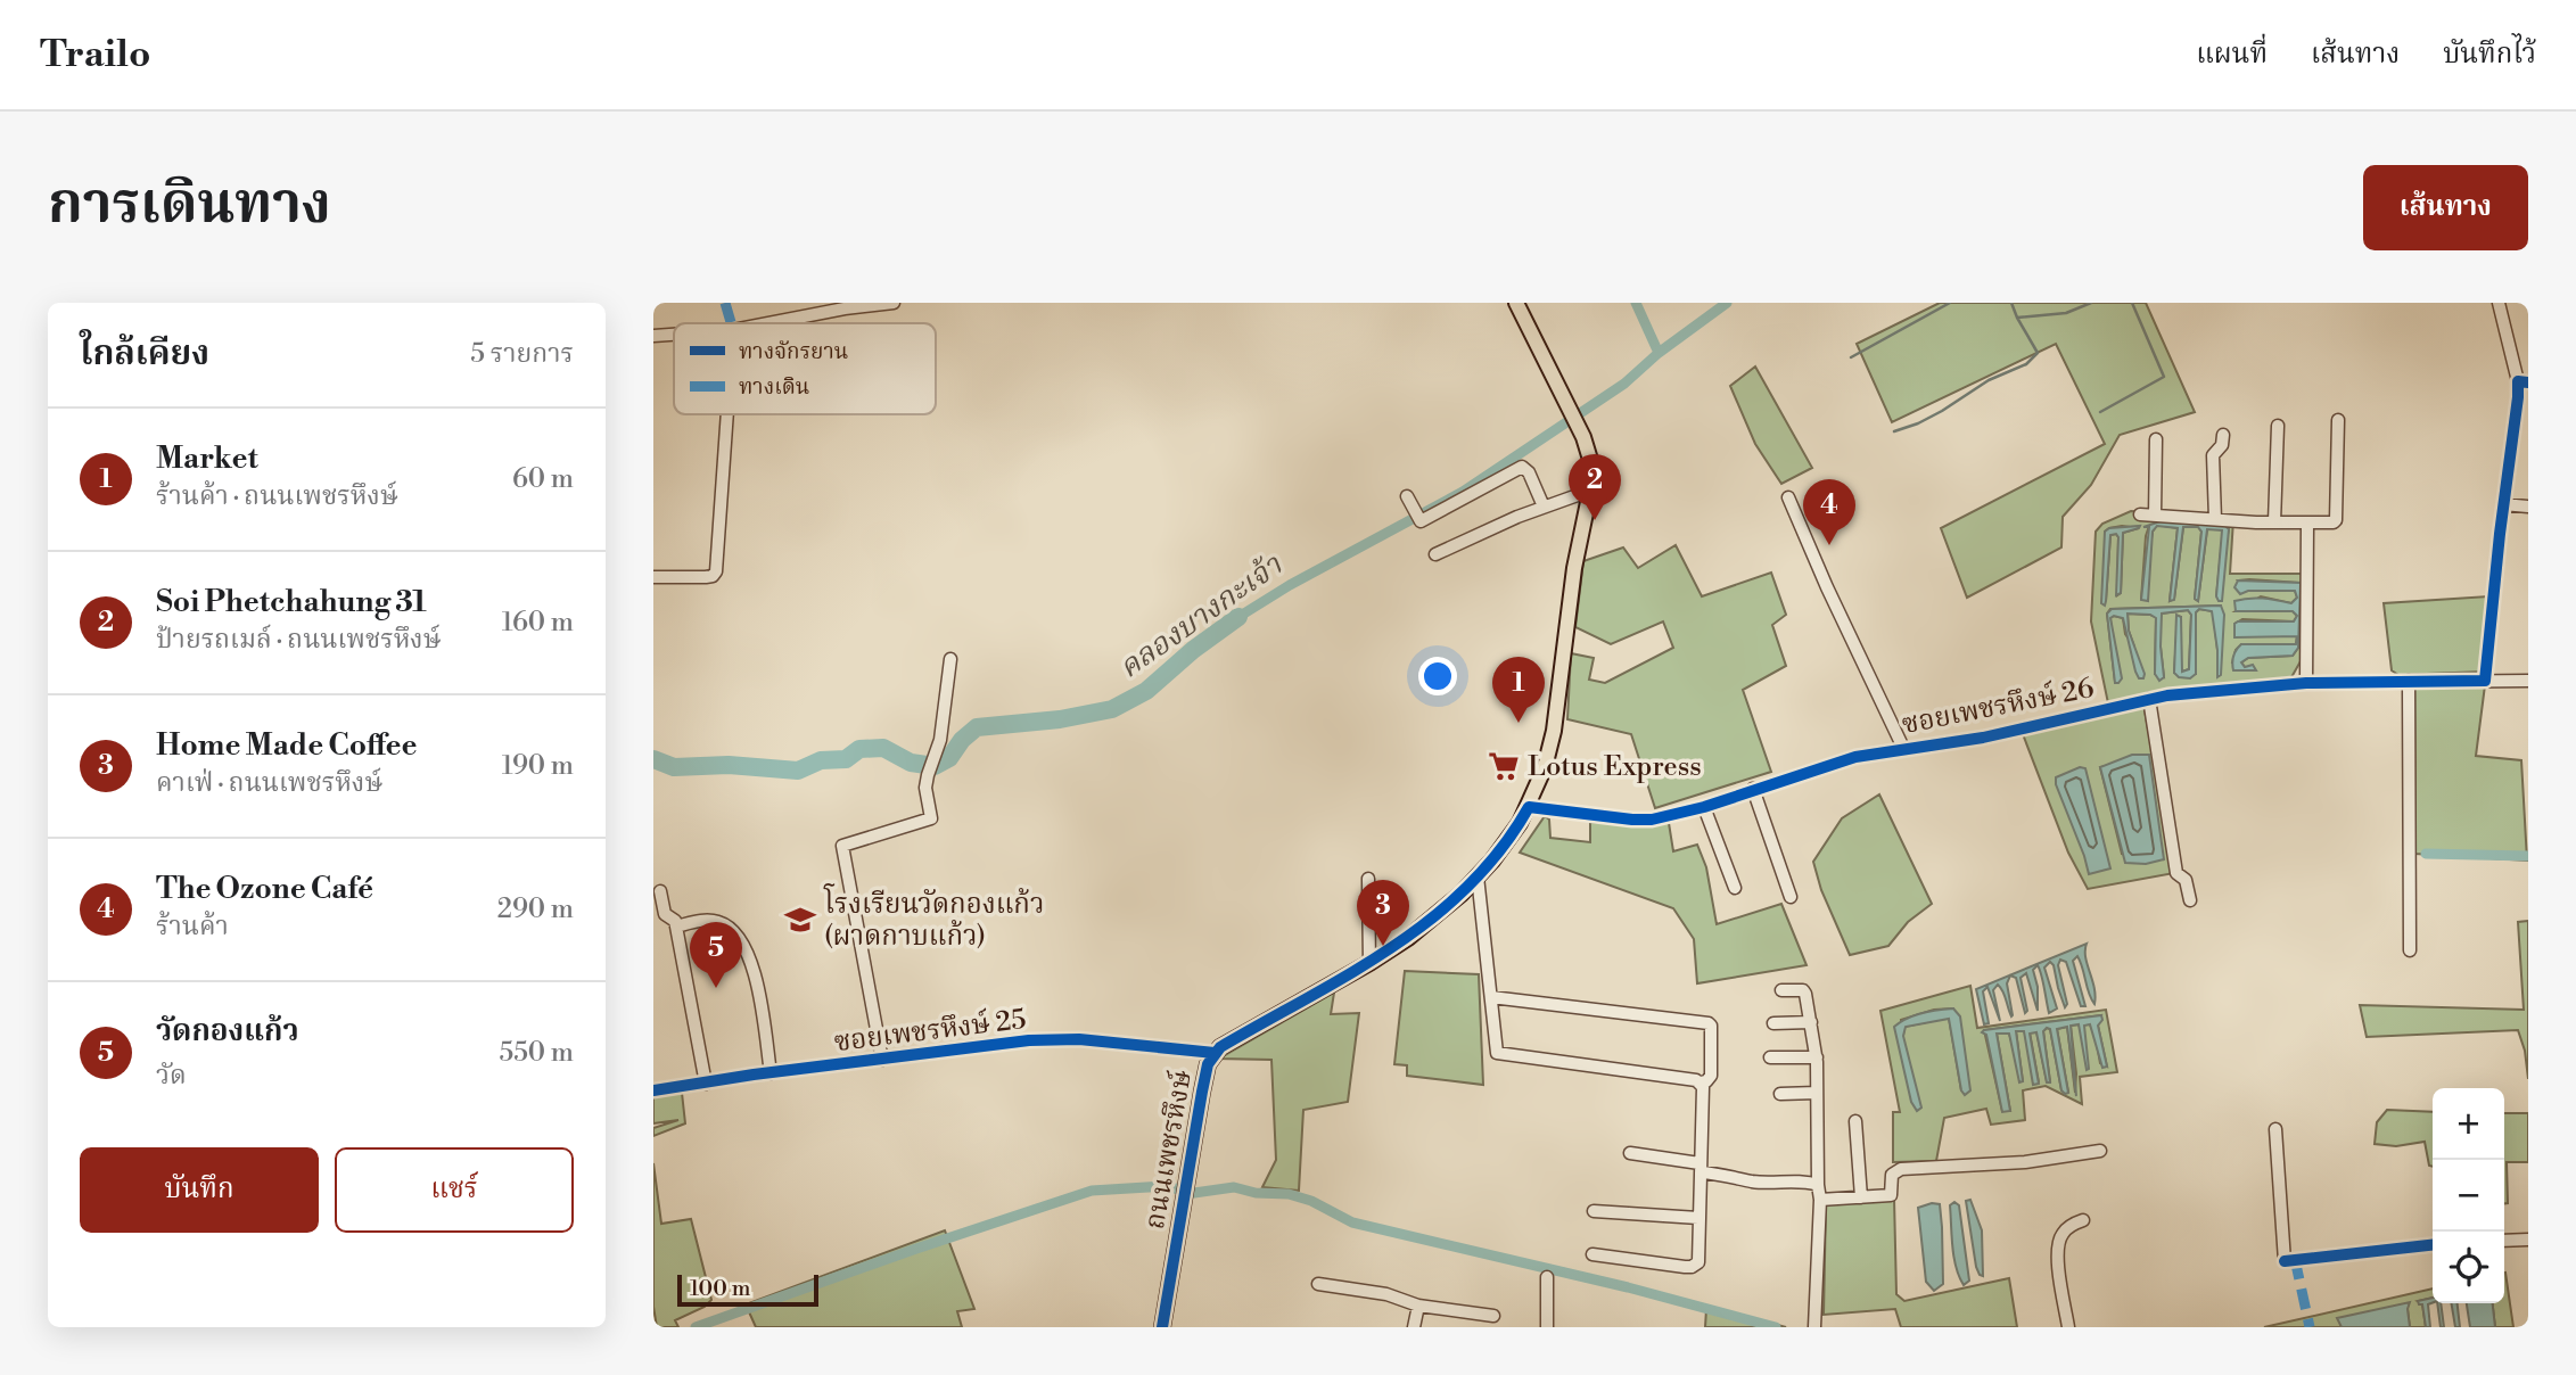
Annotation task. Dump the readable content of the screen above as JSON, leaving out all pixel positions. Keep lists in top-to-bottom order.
{
  "streets": {
    "main road": ["ถนนเพชรหึงษ์"],
    "street": ["ซอยเพชรหึงษ์ 26", "ซอยเพชรหึงษ์ 25"]
  },
  "crossings": [
    ["ซอยเพชรหึงษ์ 26", "ถนนเพชรหึงษ์"],
    ["ซอยเพชรหึงษ์ 25", "ถนนเพชรหึงษ์"]
  ],
  "water": ["คลองบางกะเจ้า"],
  "places": {
    "supermarket": ["Lotus Express"],
    "school or university": ["โรงเรียนวัดกองแก้ว (ผาดกาบแก้ว)"]
  },
  "legend": ["ทางจักรยาน", "ทางเดิน"],
  "scale_bar": "100 m",
  "page": {
    "header": "Trailo",
    "nav": ["แผนที่", "เส้นทาง", "บันทึกไว้"],
    "title": "การเดินทาง",
    "buttons": [
      "เส้นทาง",
      ["บันทึก", "แชร์"]
    ],
    "heading": ["ใกล้เคียง", "5 รายการ"],
    "list": [
      {
        "mark": "1",
        "name": "Market",
        "note": "ร้านค้า · ถนนเพชรหึงษ์",
        "value": "60 m"
      },
      {
        "mark": "2",
        "name": "Soi Phetchahung 31",
        "note": "ป้ายรถเมล์ · ถนนเพชรหึงษ์",
        "value": "160 m"
      },
      {
        "mark": "3",
        "name": "Home Made Coffee",
        "note": "คาเฟ่ · ถนนเพชรหึงษ์",
        "value": "190 m"
      },
      {
        "mark": "4",
        "name": "The Ozone Café",
        "note": "ร้านค้า",
        "value": "290 m"
      },
      {
        "mark": "5",
        "name": "วัดกองแก้ว",
        "note": "วัด",
        "value": "550 m"
      }
    ],
    "pins": [
      "2",
      "4",
      "1",
      "3",
      "5"
    ],
    "map_buttons": ["+", "−"],
    "scale": "100 m"
  }
}
